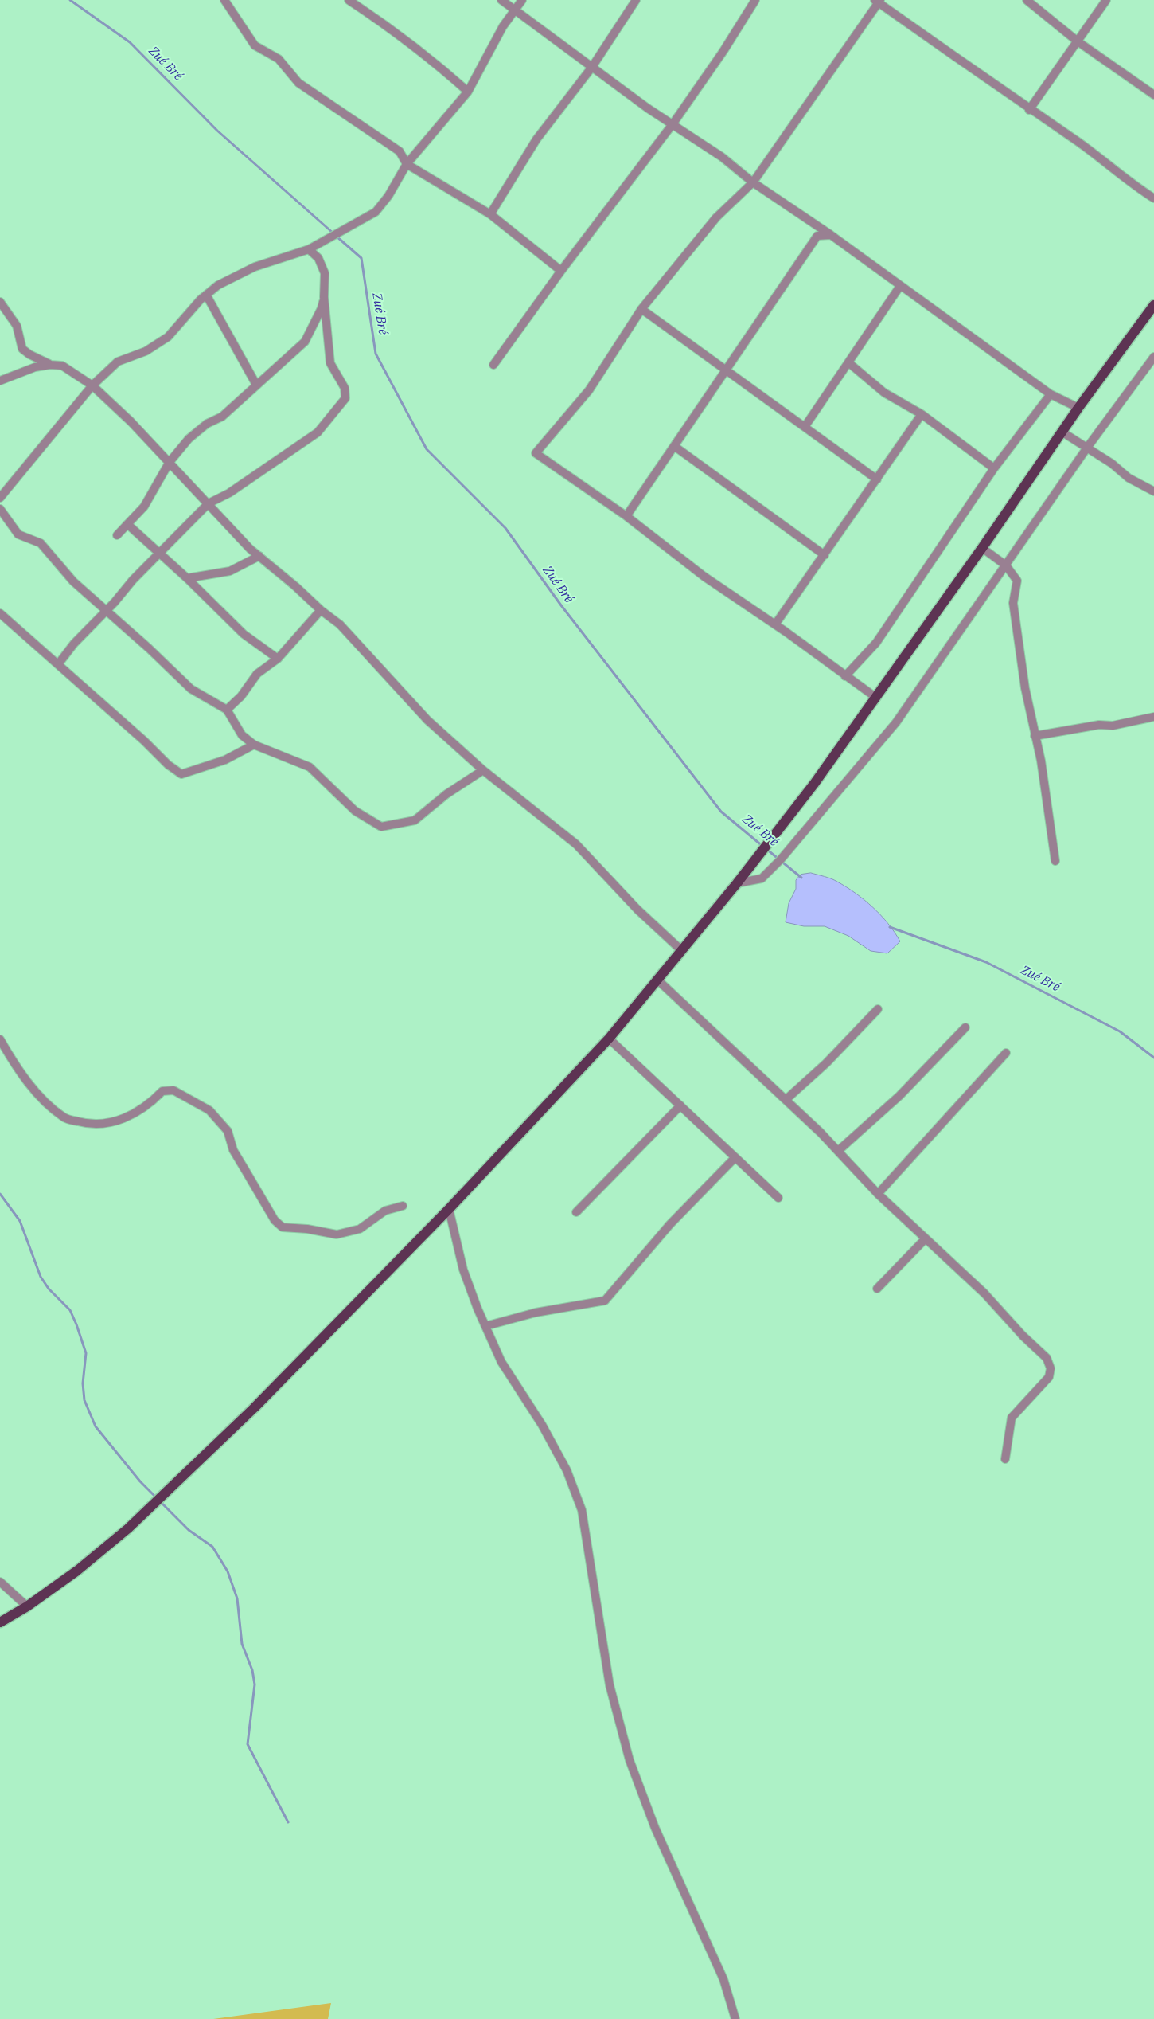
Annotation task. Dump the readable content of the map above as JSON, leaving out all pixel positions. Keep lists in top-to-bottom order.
{
  "water": ["Zué Bré"]
}
